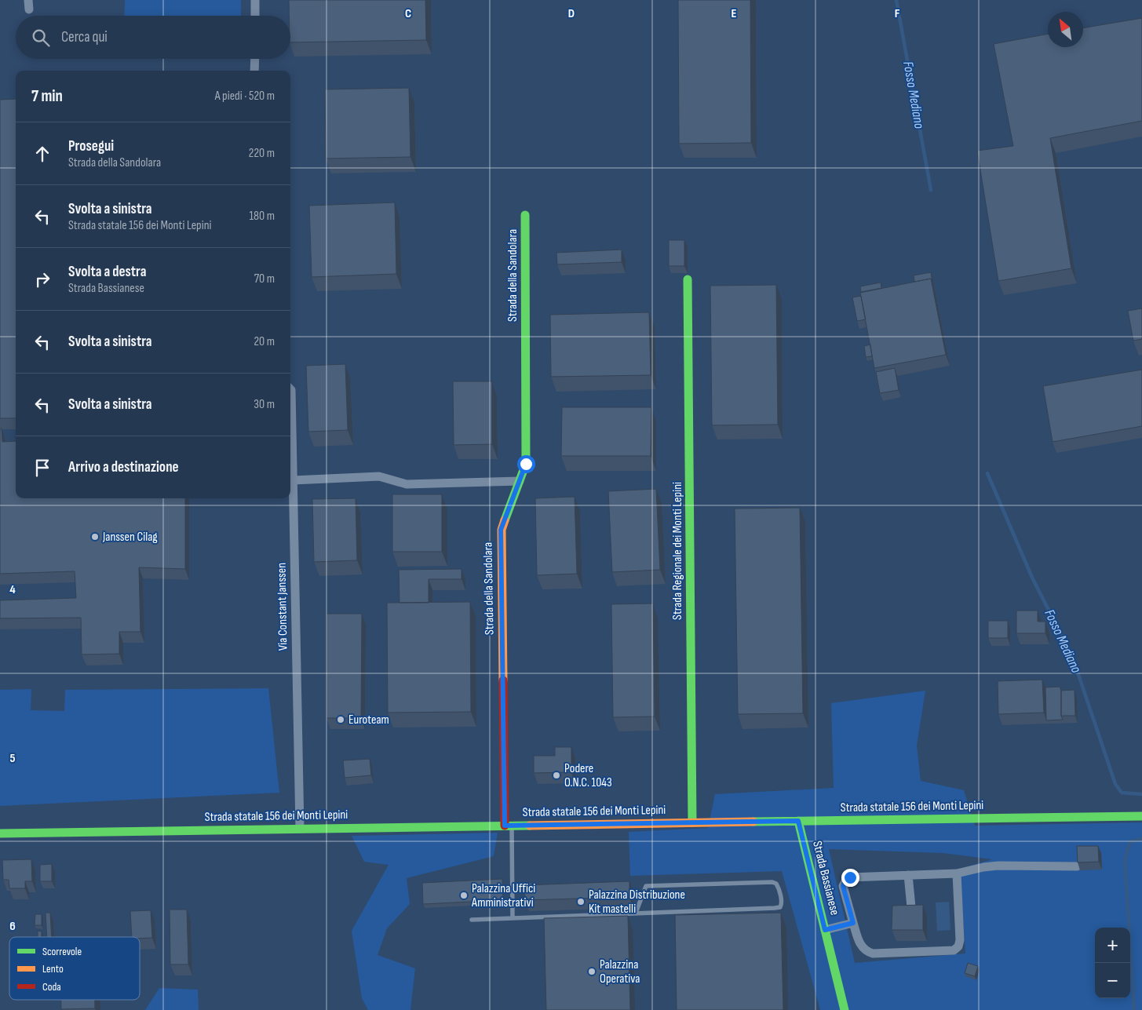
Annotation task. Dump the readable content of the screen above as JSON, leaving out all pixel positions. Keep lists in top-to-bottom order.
{
  "streets": {
    "street": [
      "Strada della Sandolara",
      "Strada Regionale dei Monti Lepini",
      "Via Constant Janssen",
      "Strada statale 156 dei Monti Lepini",
      "Strada Bassianese"
    ]
  },
  "crossings": [
    ["Strada della Sandolara", "Strada statale 156 dei Monti Lepini"],
    ["Strada Regionale dei Monti Lepini", "Strada statale 156 dei Monti Lepini"],
    ["Via Constant Janssen", "Strada statale 156 dei Monti Lepini"],
    ["Strada statale 156 dei Monti Lepini", "Strada Bassianese"]
  ],
  "water": ["Fosso Mediano"],
  "places": [
    "Janssen Cilag",
    "Euroteam",
    "Podere O.N.C. 1043",
    "Palazzina Uffici Amministrativi",
    "Palazzina Distribuzione Kit mastelli",
    "Palazzina Operativa"
  ],
  "legend": ["Scorrevole", "Lento", "Coda"],
  "north": "top left",
  "page": {
    "search": "Cerca qui",
    "heading": ["7 min", "A piedi · 520 m"],
    "list": [
      ["Prosegui", "Strada della Sandolara", "220 m"],
      ["Svolta a sinistra", "Strada statale 156 dei Monti Lepini", "180 m"],
      ["Svolta a destra", "Strada Bassianese", "70 m"],
      ["Svolta a sinistra", "20 m"],
      ["Svolta a sinistra", "30 m"],
      "Arrivo a destinazione"
    ],
    "map_buttons": ["+", "−"]
  },
  "grid": {
    "columns": [
      "C",
      "D",
      "E",
      "F"
    ],
    "rows": ["4", "5", "6"]
  }
}
